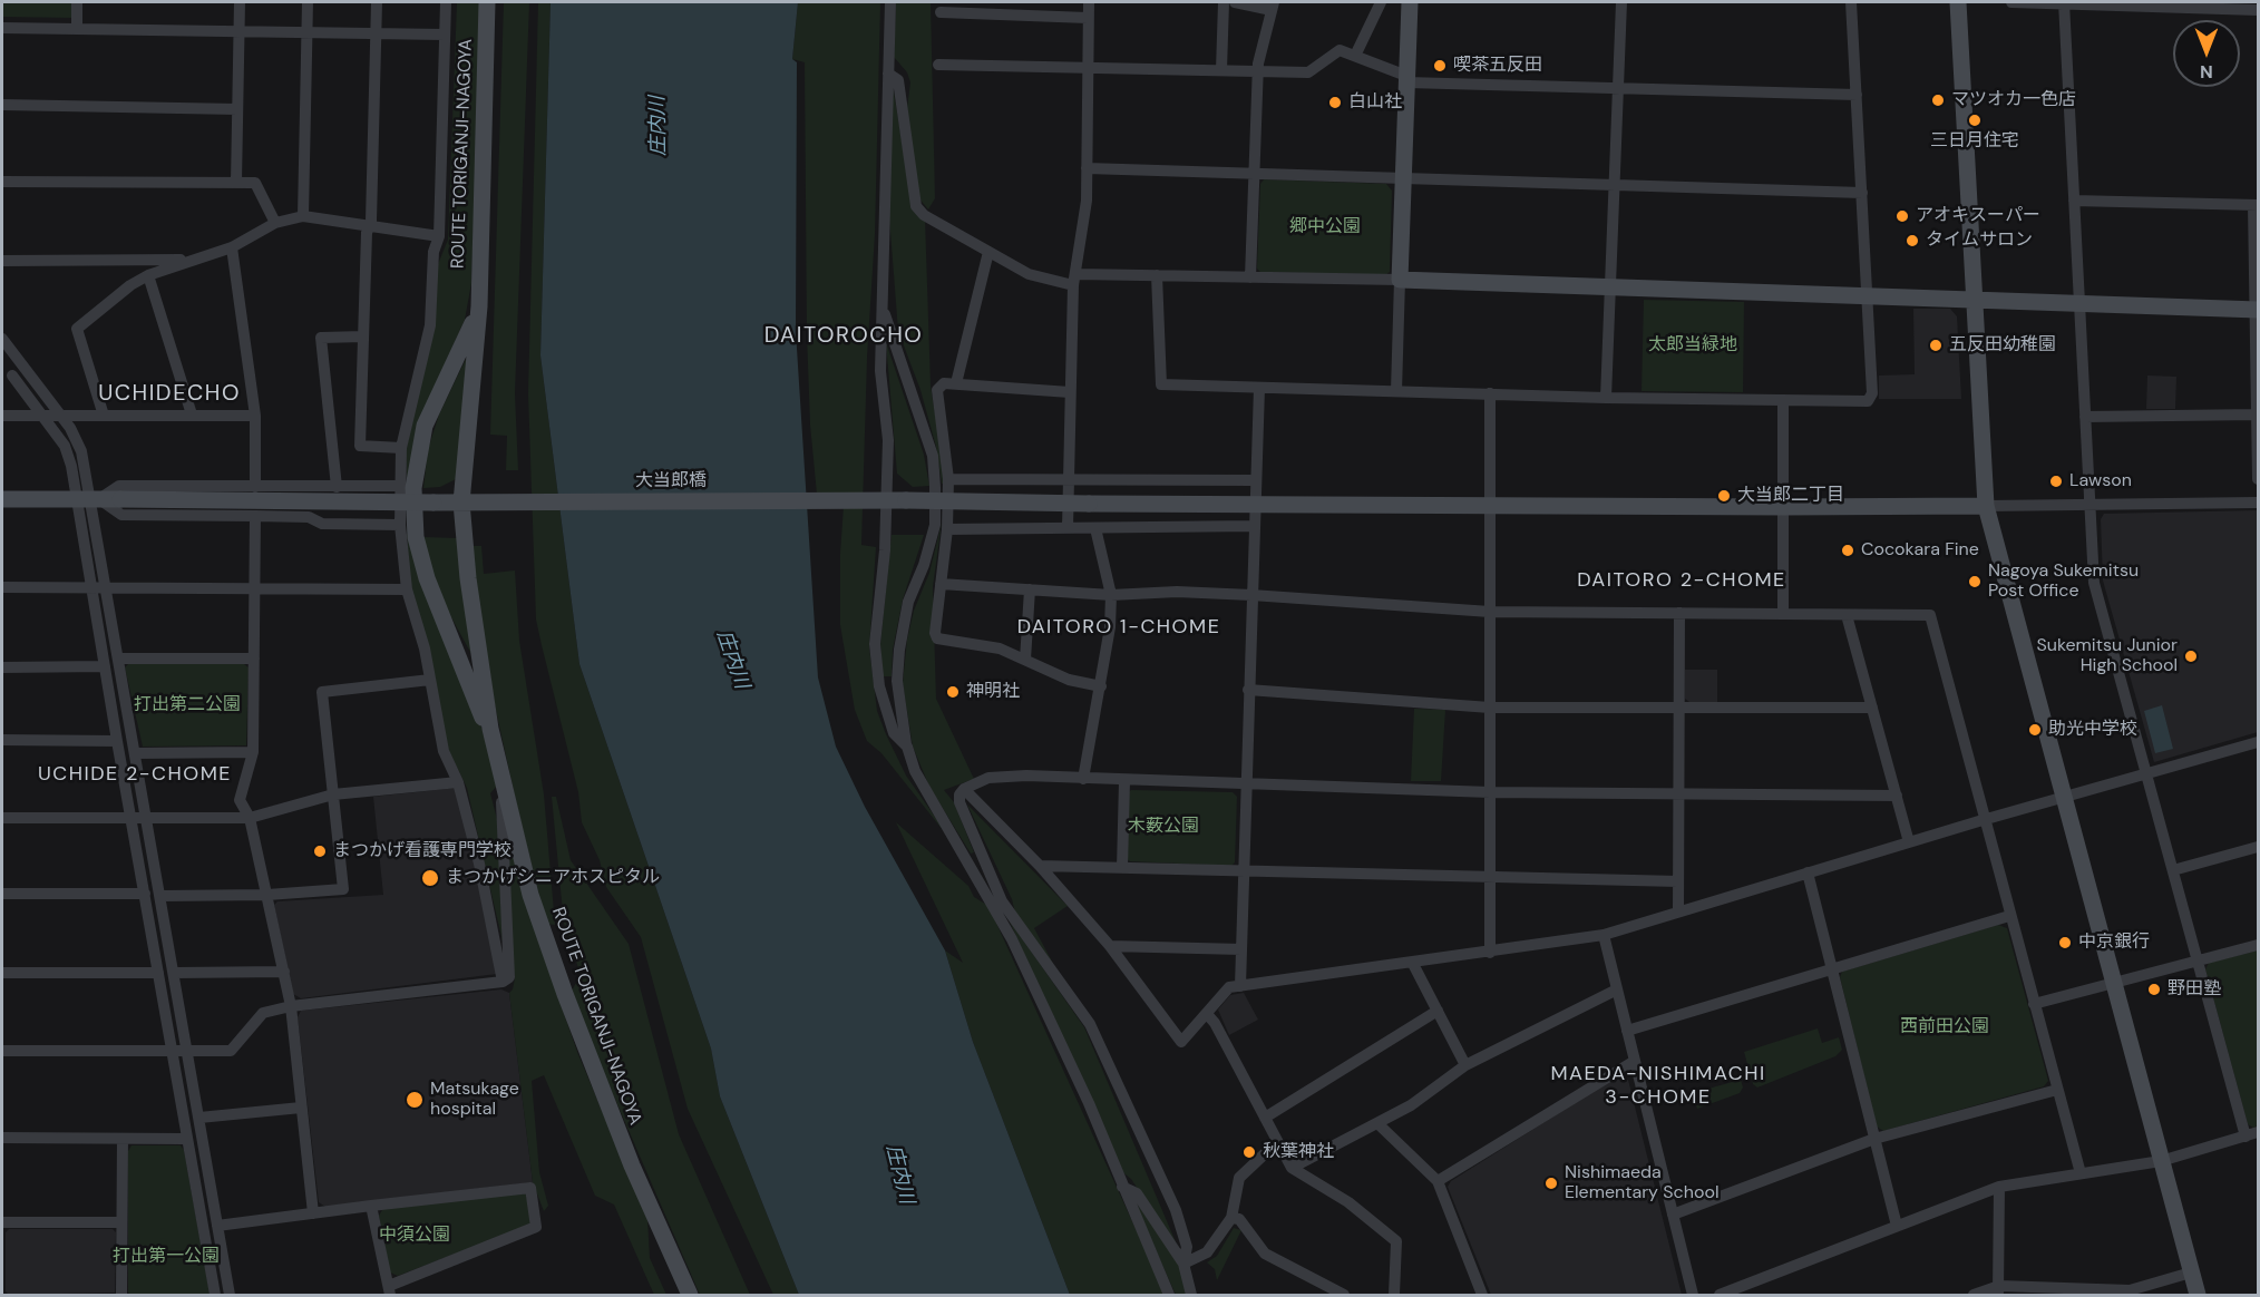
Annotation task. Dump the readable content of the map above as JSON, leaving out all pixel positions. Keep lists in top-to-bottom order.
{
  "streets": {
    "street": ["ROUTE TORIGANJI-NAGOYA", "大当郎橋"]
  },
  "crossings": [
    ["ROUTE TORIGANJI-NAGOYA", "大当郎橋"]
  ],
  "districts": [
    "DAITOROCHO",
    "UCHIDECHO",
    "DAITORO 2-CHOME",
    "DAITORO 1-CHOME",
    "UCHIDE 2-CHOME",
    "MAEDA-NISHIMACHI 3-CHOME"
  ],
  "water": ["庄内川"],
  "parks": [
    "郷中公園",
    "太郎当緑地",
    "打出第二公園",
    "木薮公園",
    "西前田公園",
    "中須公園",
    "打出第一公園"
  ],
  "places": [
    "喫茶五反田",
    "マツオカ一色店",
    "白山社",
    "三日月住宅",
    "アオキスーパー",
    "タイムサロン",
    "五反田幼稚園",
    "Lawson",
    "大当郎二丁目",
    "Cocokara Fine",
    "Nagoya Sukemitsu Post Office",
    "Sukemitsu Junior High School",
    "神明社",
    "助光中学校",
    "まつかげ看護専門学校",
    "まつかげシニアホスピタル",
    "中京銀行",
    "野田塾",
    "Matsukage hospital",
    "秋葉神社",
    "Nishimaeda Elementary School"
  ],
  "north": "bottom"
}
